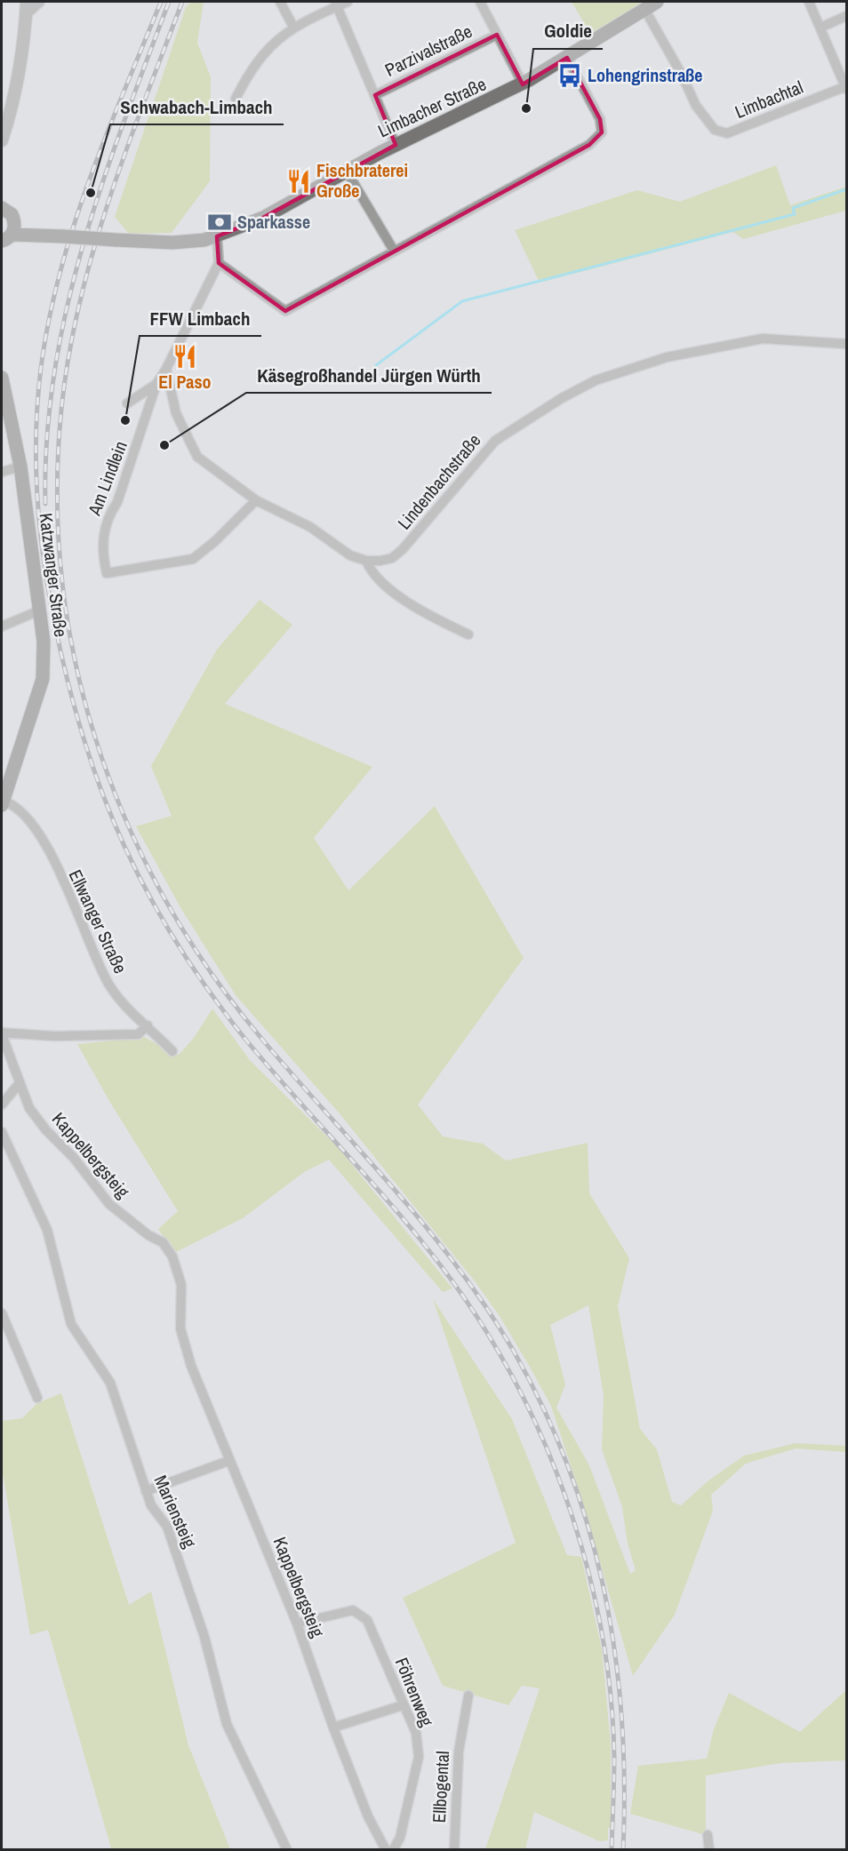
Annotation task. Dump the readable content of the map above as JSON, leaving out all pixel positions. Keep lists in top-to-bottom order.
{
  "streets": {
    "main road": ["Limbacher Straße", "Katzwanger Straße"],
    "street": [
      "Parzivalstraße",
      "Limbachtal",
      "Am Lindlein",
      "Lindenbachstraße",
      "Ellwanger Straße",
      "Kappelbergsteig",
      "Mariensteig",
      "Föhrenweg",
      "Ellbogental"
    ]
  },
  "crossings": [
    ["Limbachtal", "Limbacher Straße"],
    ["Katzwanger Straße", "Ellwanger Straße"],
    ["Kappelbergsteig", "Föhrenweg"]
  ],
  "places": {
    "bus stop": ["Lohengrinstraße"],
    "other": [
      "Goldie",
      "Schwabach-Limbach",
      "FFW Limbach",
      "Käsegroßhandel Jürgen Würth"
    ],
    "restaurant": ["Fischbraterei Große", "El Paso"],
    "bank": ["Sparkasse"]
  }
}
